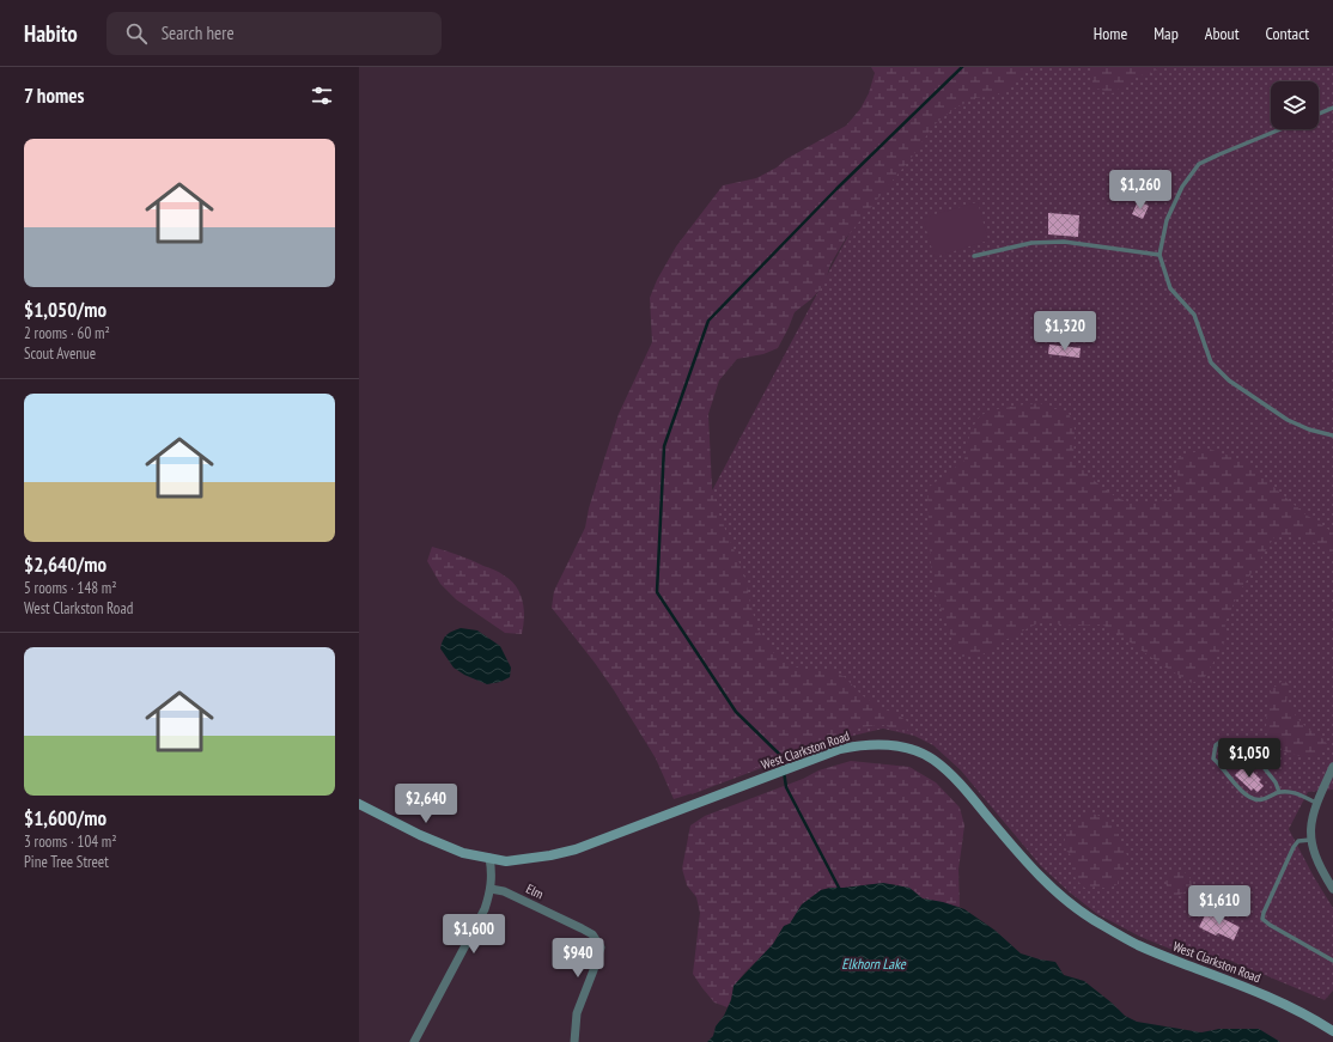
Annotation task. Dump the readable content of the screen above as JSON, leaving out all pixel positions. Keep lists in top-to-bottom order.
{
  "streets": {
    "main road": ["West Clarkston Road"],
    "street": ["Elm"]
  },
  "water": ["Elkhorn Lake"],
  "page": {
    "header": "Habito",
    "search": "Search here",
    "nav": [
      "Home",
      "Map",
      "About",
      "Contact"
    ],
    "heading": "7 homes",
    "list": [
      {
        "name": "$1,050/mo",
        "note": "2 rooms · 60 m² · Scout Avenue"
      },
      {
        "name": "$2,640/mo",
        "note": "5 rooms · 148 m² · West Clarkston Road"
      },
      {
        "name": "$1,600/mo",
        "note": "3 rooms · 104 m² · Pine Tree Street"
      }
    ],
    "price": [
      "$1,260",
      "$1,320",
      "$1,050",
      "$2,640",
      "$1,610",
      "$1,600",
      "$940"
    ]
  }
}
